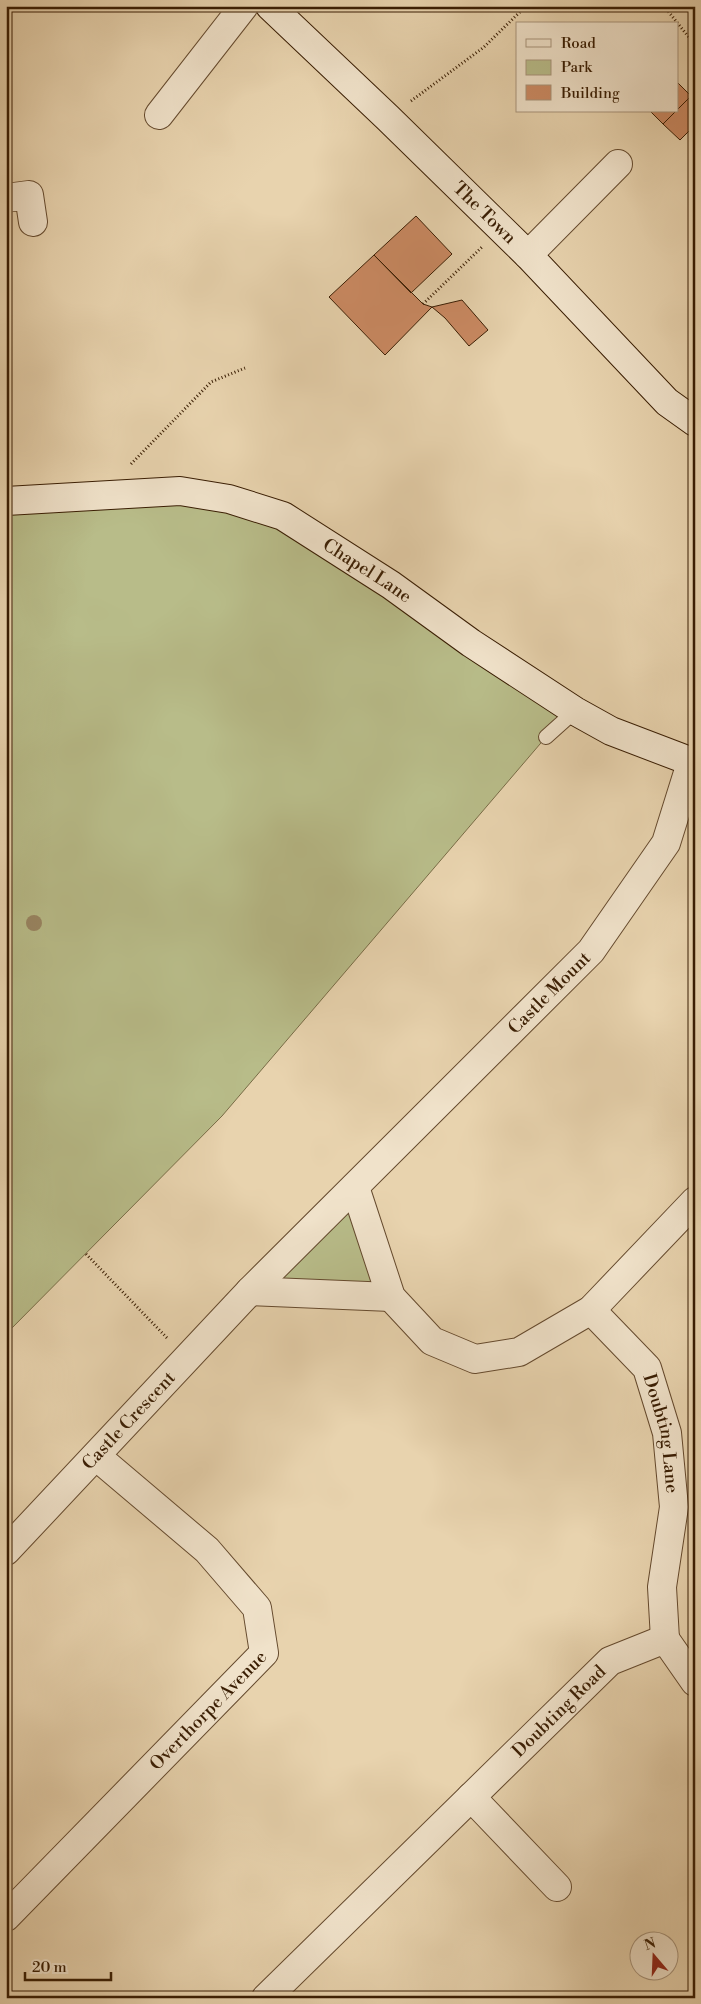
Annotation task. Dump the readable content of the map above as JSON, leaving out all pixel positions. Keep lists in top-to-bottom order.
{
  "streets": {
    "street": [
      "The Town",
      "Chapel Lane",
      "Castle Mount",
      "Castle Crescent",
      "Doubting Lane",
      "Overthorpe Avenue",
      "Doubting Road"
    ]
  },
  "crossings": [
    ["Chapel Lane", "Castle Mount"],
    ["Castle Mount", "Castle Crescent"],
    ["Castle Crescent", "Overthorpe Avenue"],
    ["Doubting Lane", "Doubting Road"]
  ],
  "legend": ["Road", "Park", "Building"],
  "scale_bar": "20 m",
  "north": "top"
}
